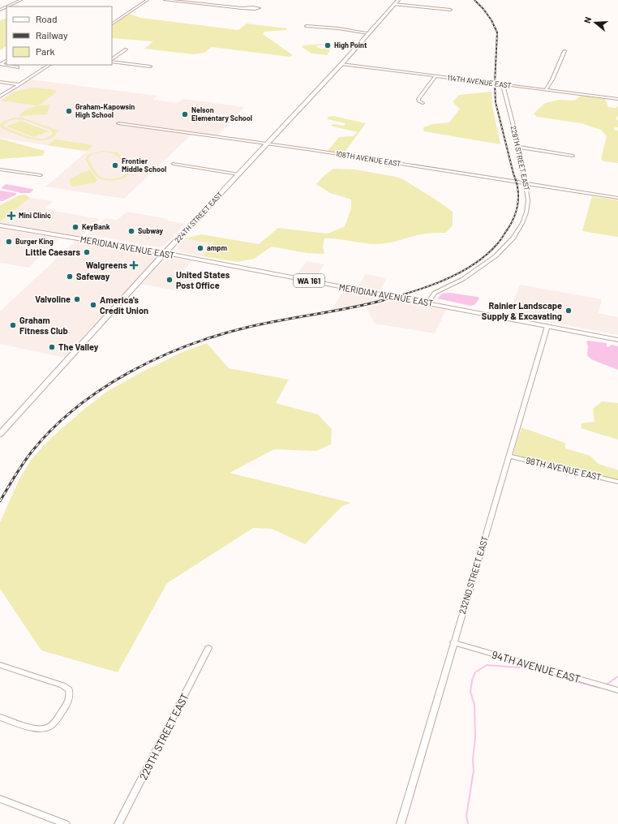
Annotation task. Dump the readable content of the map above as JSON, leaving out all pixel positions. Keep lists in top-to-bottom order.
{
  "streets": {
    "main road": ["224TH STREET EAST", "MERIDIAN AVENUE EAST", "WA 161"],
    "street": [
      "114TH AVENUE EAST",
      "229TH STREET EAST",
      "108TH AVENUE EAST",
      "98TH AVENUE EAST",
      "232ND STREET EAST",
      "94TH AVENUE EAST"
    ]
  },
  "crossings": [
    ["114TH AVENUE EAST", "229TH STREET EAST"],
    ["114TH AVENUE EAST", "224TH STREET EAST"],
    ["229TH STREET EAST", "108TH AVENUE EAST"],
    ["229TH STREET EAST", "MERIDIAN AVENUE EAST"],
    ["108TH AVENUE EAST", "224TH STREET EAST"],
    ["224TH STREET EAST", "MERIDIAN AVENUE EAST"],
    ["MERIDIAN AVENUE EAST", "232ND STREET EAST"],
    ["98TH AVENUE EAST", "232ND STREET EAST"],
    ["232ND STREET EAST", "94TH AVENUE EAST"]
  ],
  "places": {
    "other": [
      "High Point",
      "Graham-Kapowsin High School",
      "Nelson Elementary School",
      "Frontier Middle School",
      "KeyBank",
      "Subway",
      "Burger King",
      "ampm",
      "Little Caesars",
      "Safeway",
      "United States Post Office",
      "Valvoline",
      "America's Credit Union",
      "Rainier Landscape Supply & Excavating",
      "Graham Fitness Club",
      "The Valley"
    ],
    "health": ["Mini Clinic", "Walgreens"]
  },
  "legend": ["Road", "Railway", "Park"],
  "north": "left"
}
